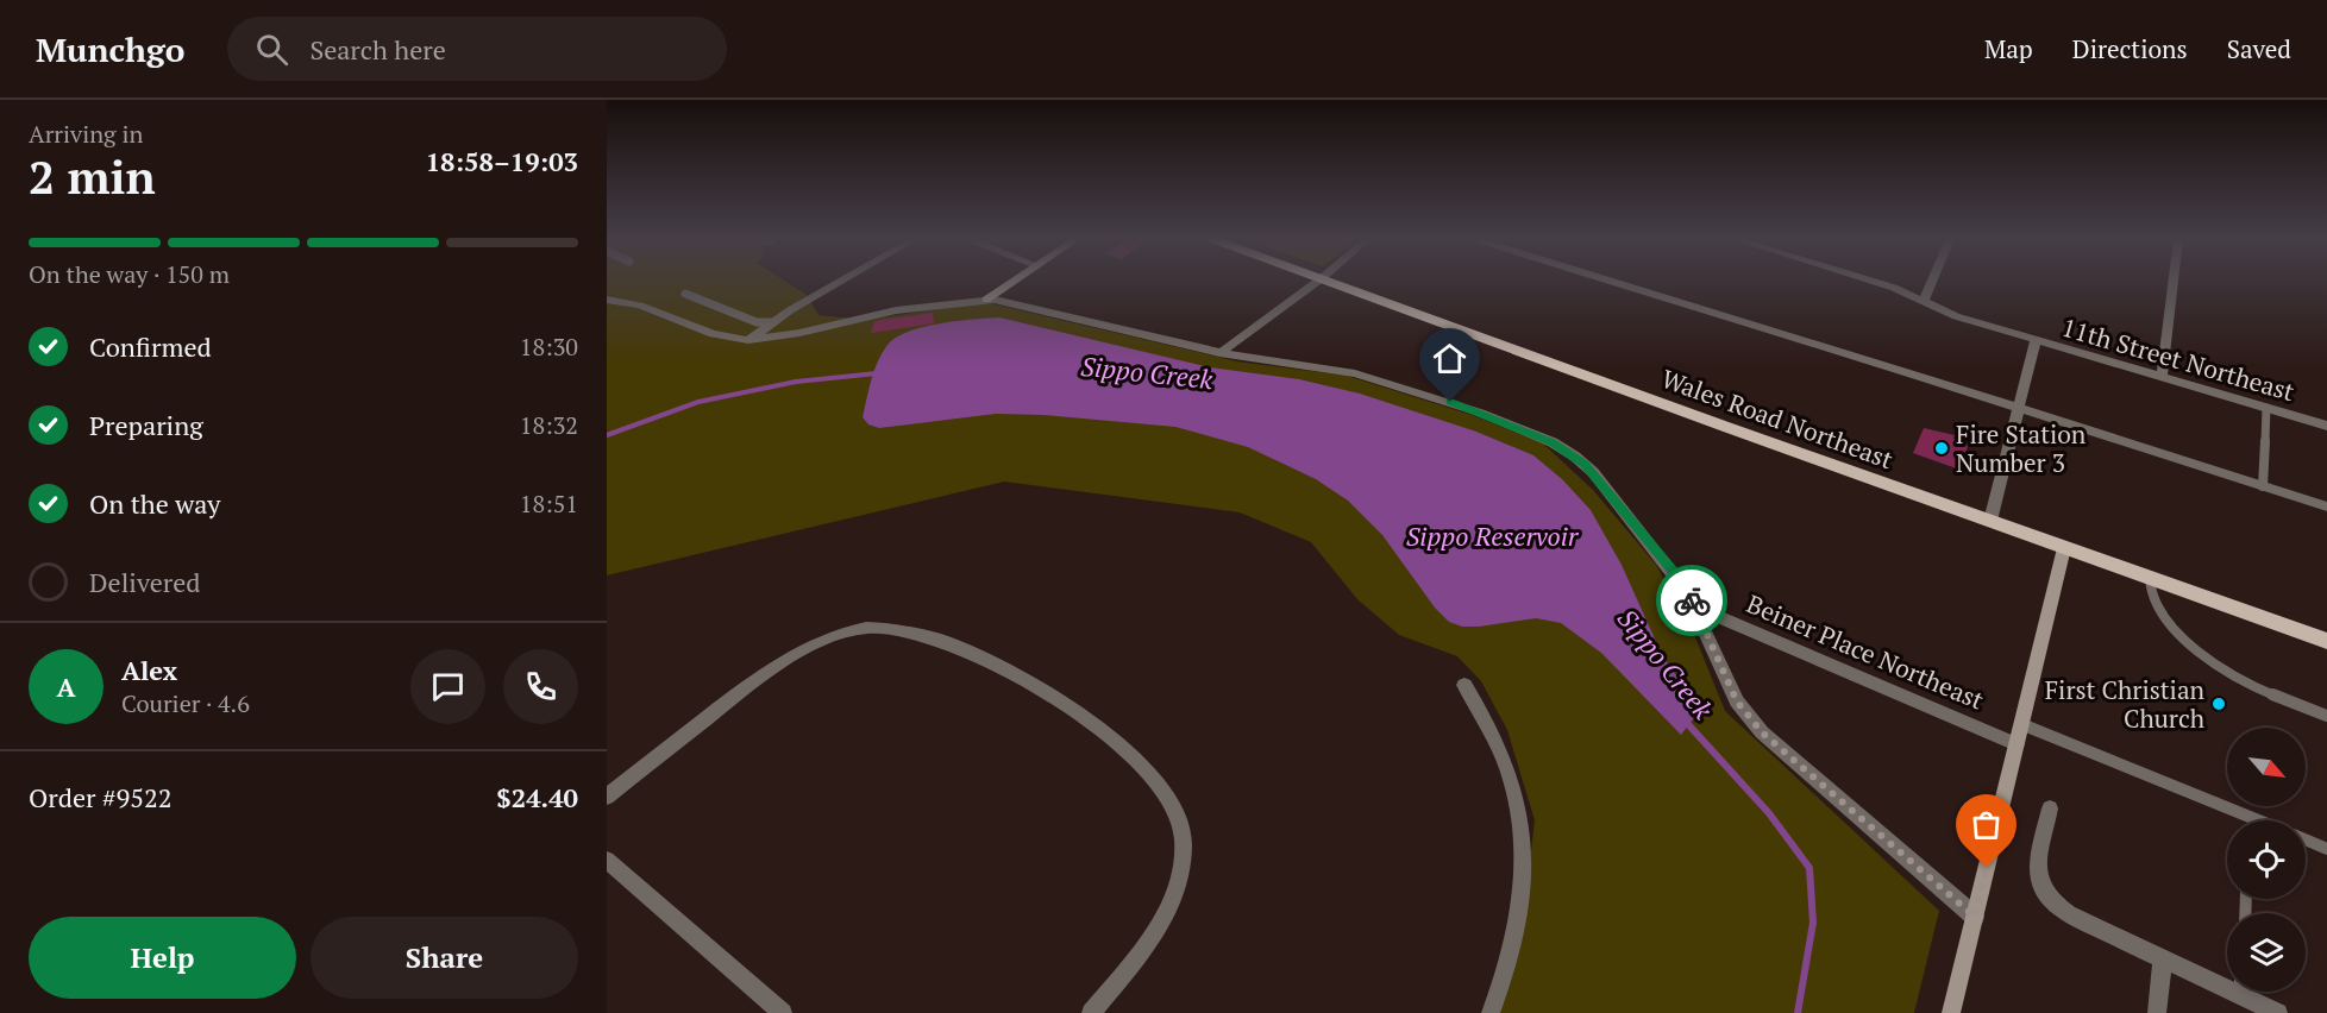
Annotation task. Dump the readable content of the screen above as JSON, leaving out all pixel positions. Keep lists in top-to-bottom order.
{
  "streets": {
    "main road": ["Wales Road Northeast"],
    "street": ["11th Street Northeast", "Beiner Place Northeast"]
  },
  "water": ["Sippo Creek", "Sippo Reservoir"],
  "places": ["Fire Station Number 3", "First Christian Church"],
  "north": "bottom right",
  "page": {
    "header": "Munchgo",
    "search": "Search here",
    "nav": ["Map", "Directions", "Saved"],
    "heading": ["2 min", "Arriving in", "18:58–19:03"],
    "panel": [
      "Alex",
      "Courier · 4.6",
      "Order #9522",
      "$24.40"
    ],
    "bar": "On the way · 150 m",
    "list": [
      ["Confirmed", "18:30"],
      ["Preparing", "18:32"],
      ["On the way", "18:51"],
      "Delivered"
    ],
    "round": "A",
    "buttons": ["Help", "Share"]
  }
}
